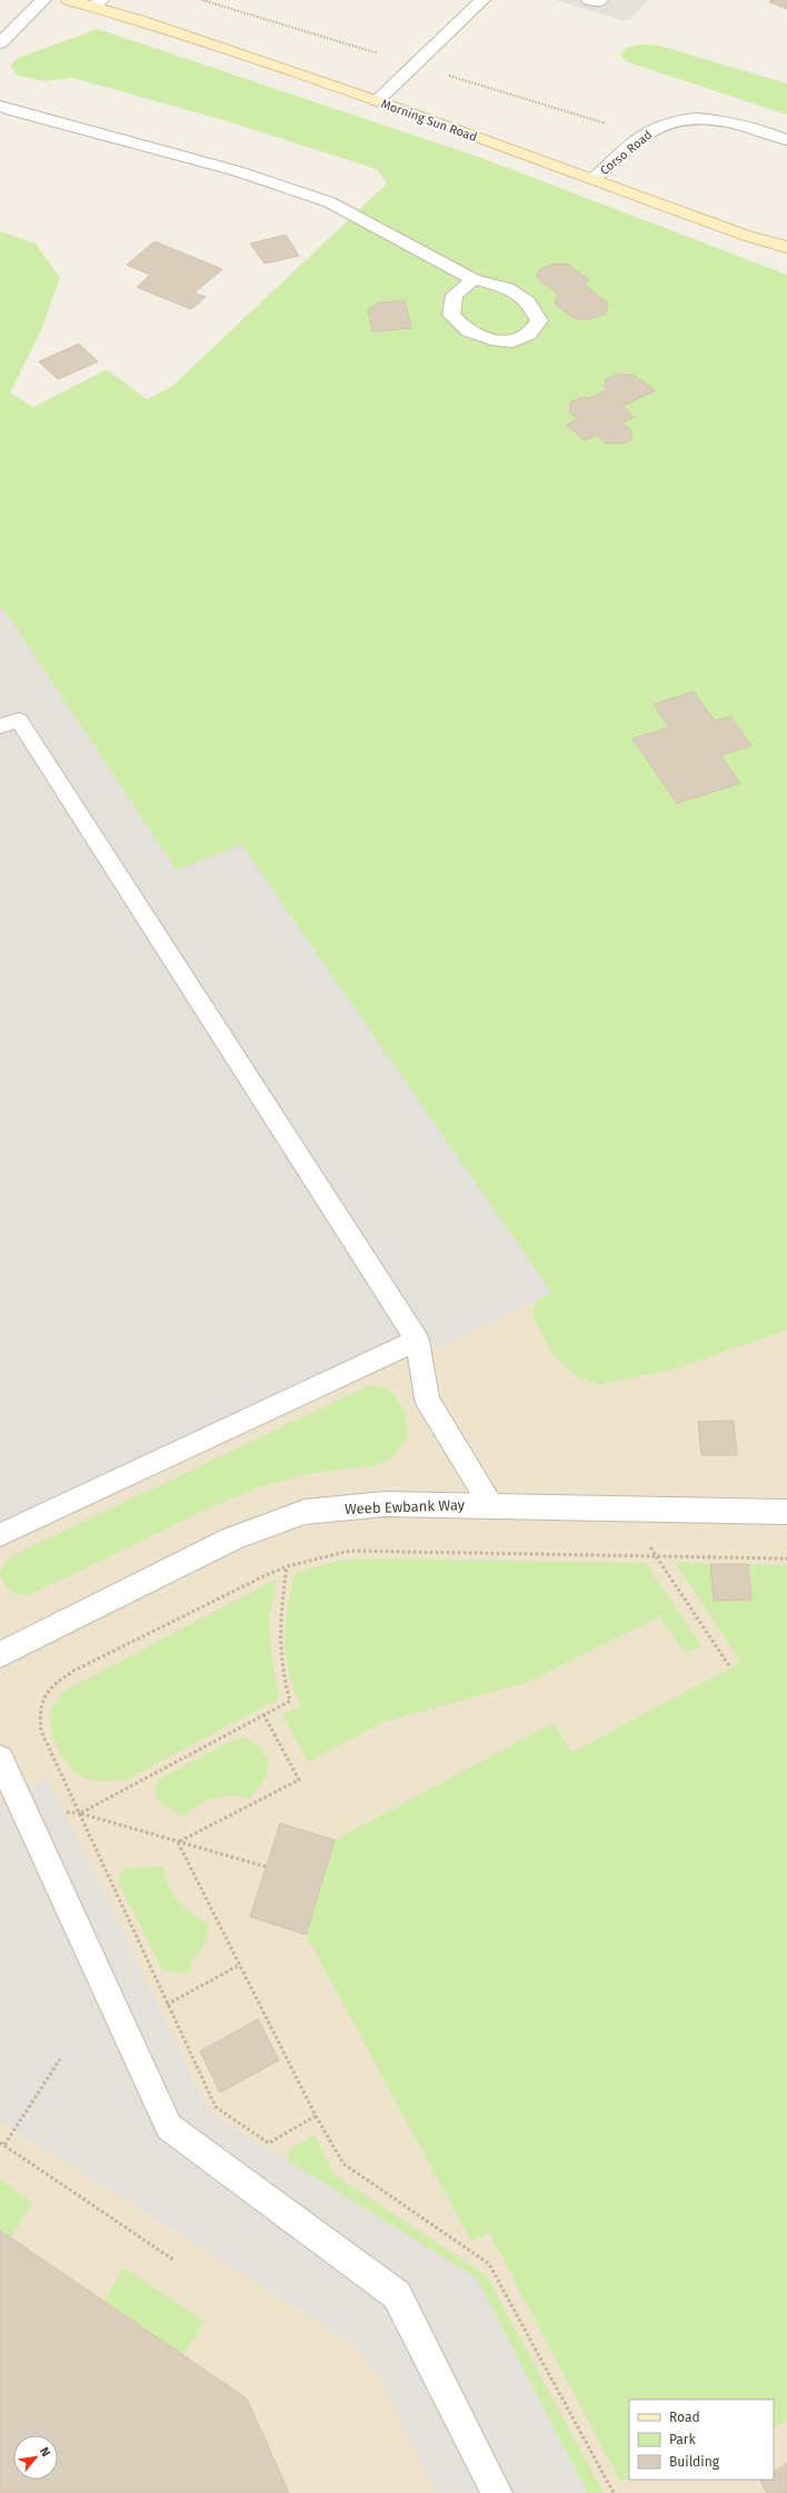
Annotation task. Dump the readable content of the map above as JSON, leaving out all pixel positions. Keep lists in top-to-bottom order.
{
  "streets": {
    "main road": ["Morning Sun Road"],
    "street": ["Corso Road", "Weeb Ewbank Way"]
  },
  "crossings": [
    ["Morning Sun Road", "Corso Road"]
  ],
  "legend": ["Road", "Park", "Building"],
  "north": "top right"
}
